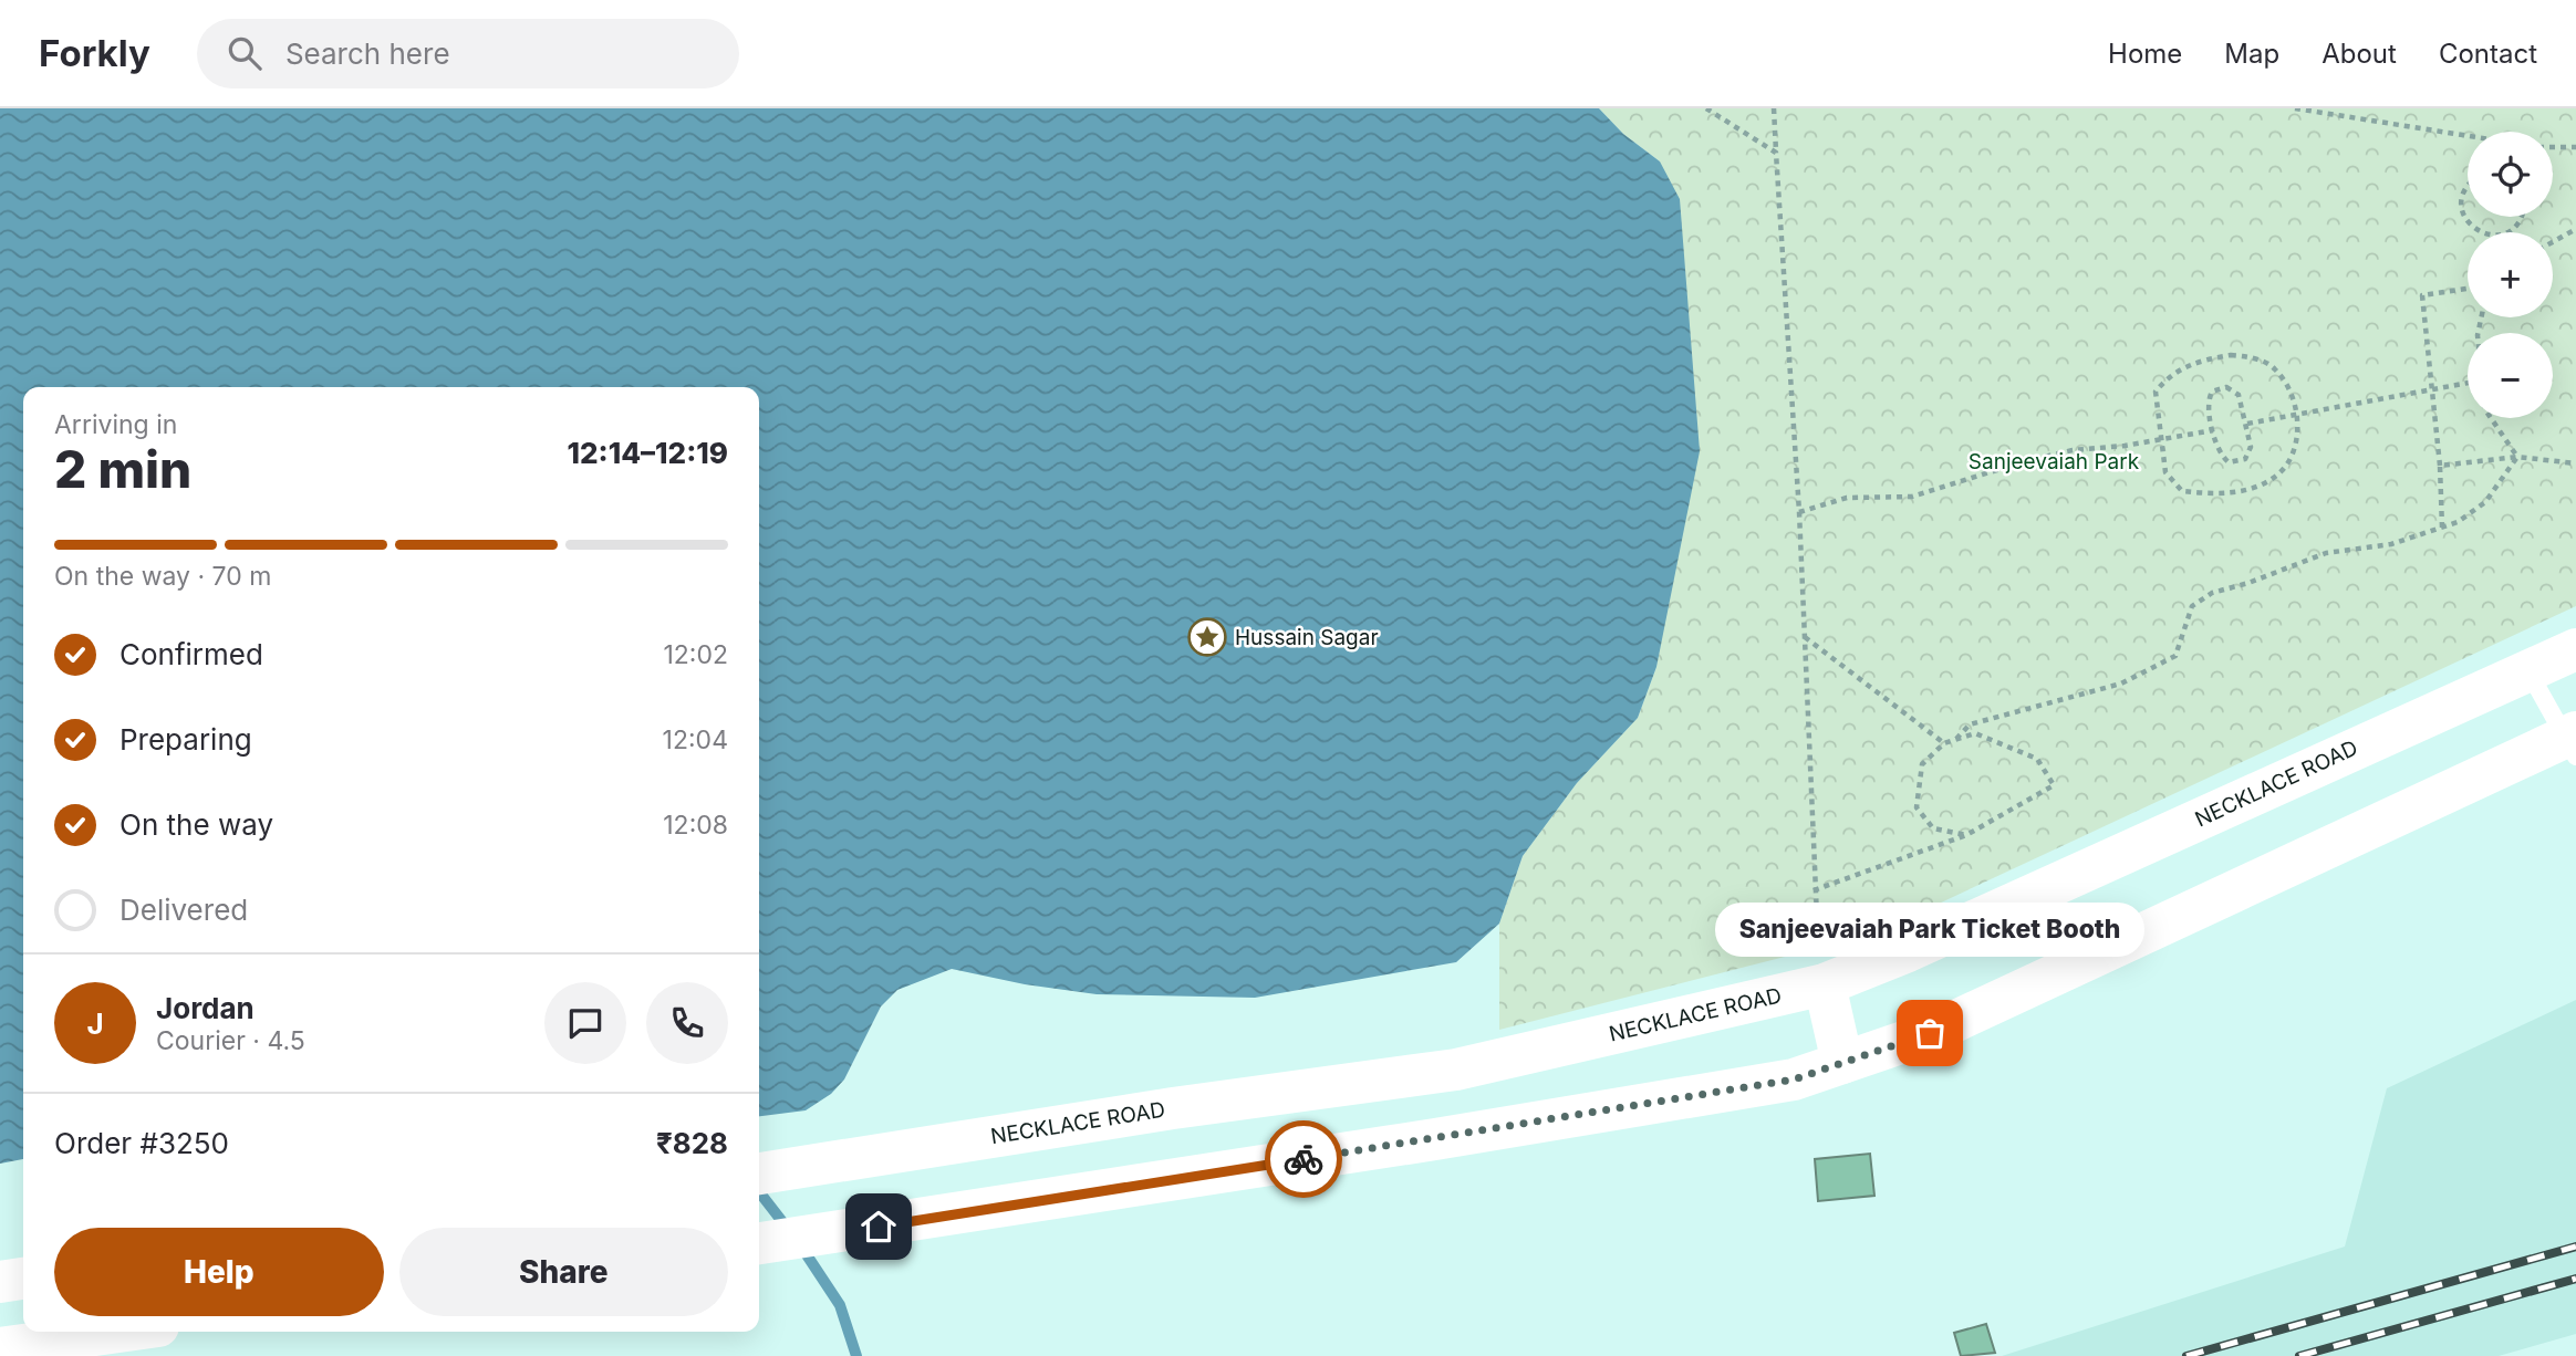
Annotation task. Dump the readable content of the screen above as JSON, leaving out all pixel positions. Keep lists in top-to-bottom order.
{
  "streets": {
    "main road": ["NECKLACE ROAD"]
  },
  "parks": ["Sanjeevaiah Park"],
  "places": {
    "place": ["Hussain Sagar"],
    "other": ["Sanjeevaiah Park Ticket Booth"]
  },
  "page": {
    "header": "Forkly",
    "search": "Search here",
    "nav": [
      "Home",
      "Map",
      "About",
      "Contact"
    ],
    "map_buttons": ["+", "−"],
    "heading": ["2 min", "Arriving in", "12:14–12:19"],
    "panel": [
      "Jordan",
      "Courier · 4.5",
      "Order #3250",
      "₹828"
    ],
    "bar": "On the way · 70 m",
    "list": [
      ["Confirmed", "12:02"],
      ["Preparing", "12:04"],
      ["On the way", "12:08"],
      "Delivered"
    ],
    "bubble": "Sanjeevaiah Park Ticket Booth",
    "round": "J",
    "buttons": ["Help", "Share"]
  }
}
